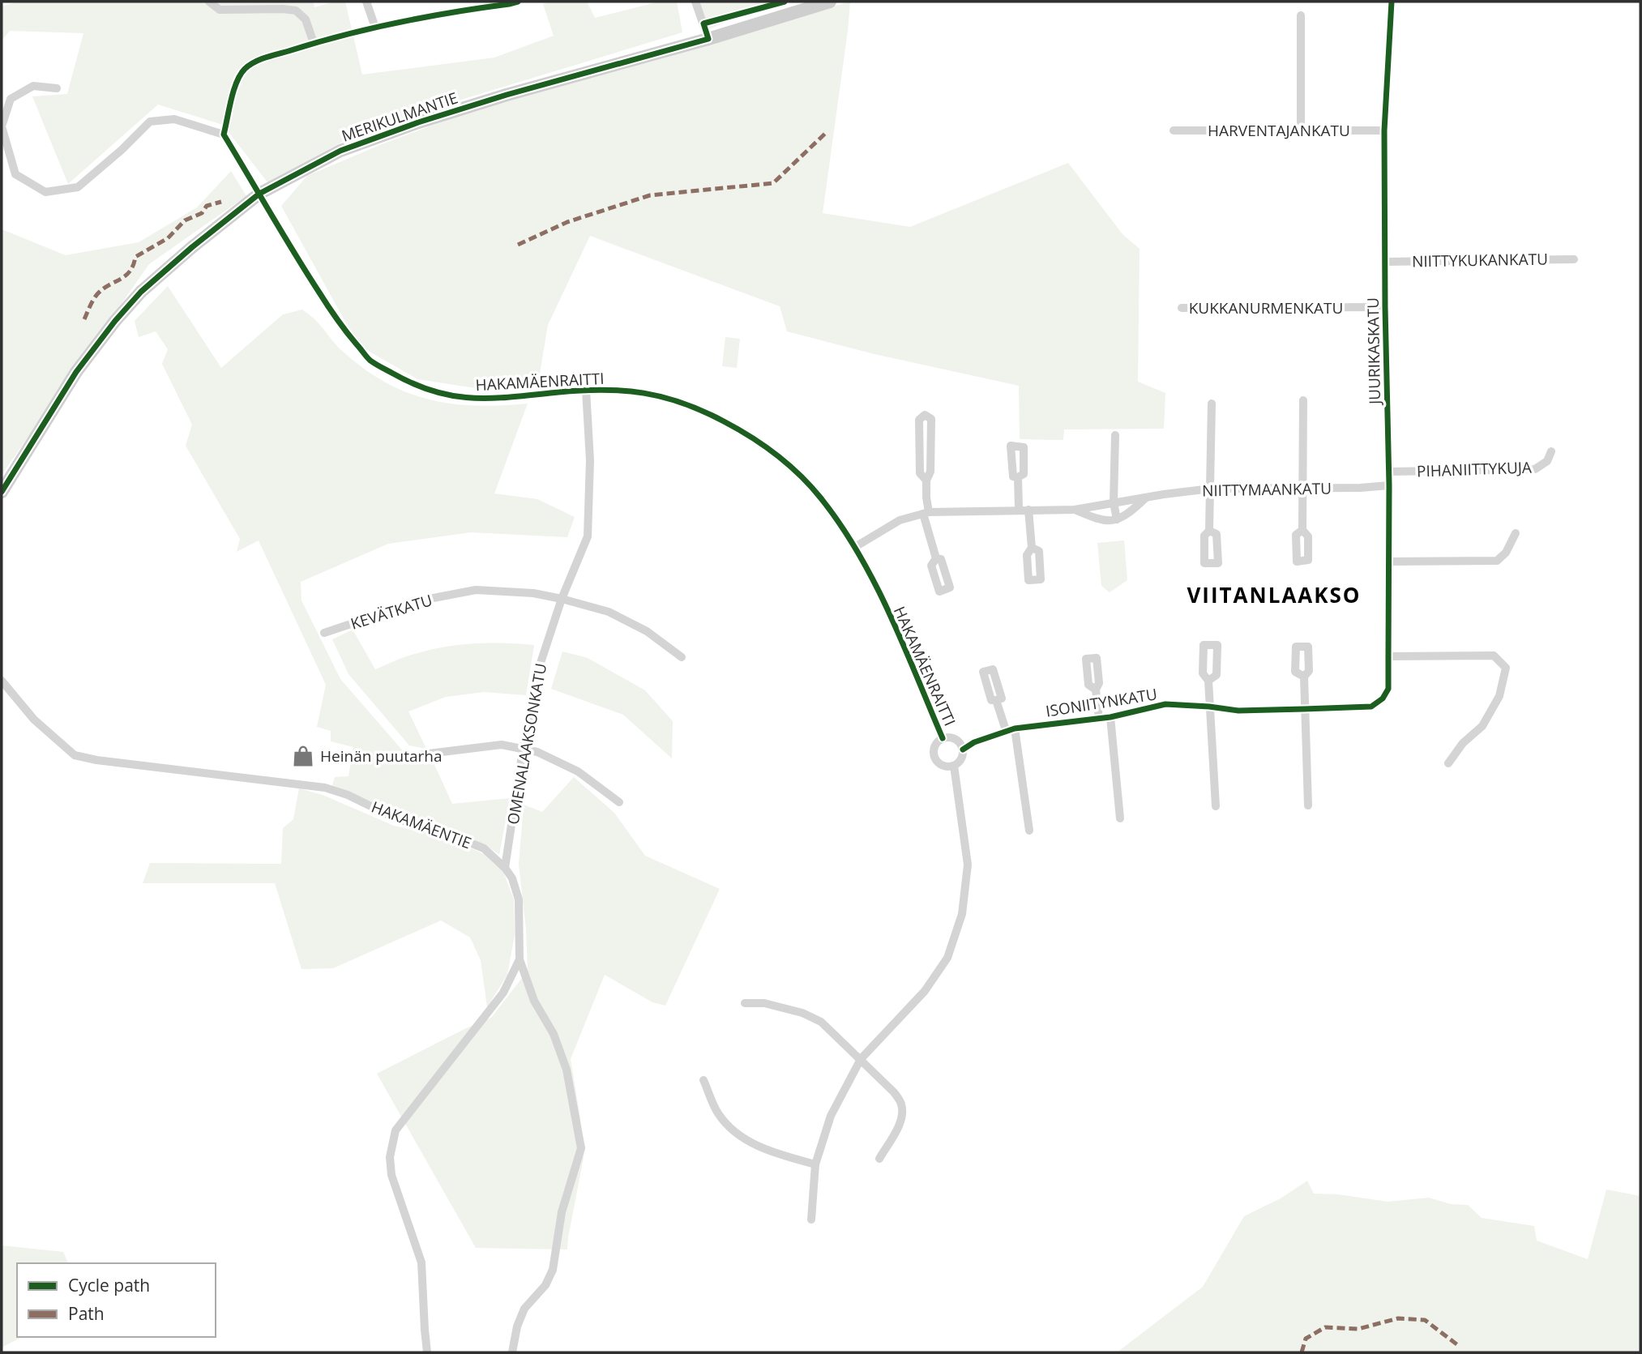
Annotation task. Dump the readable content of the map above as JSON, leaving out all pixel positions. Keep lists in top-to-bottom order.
{
  "streets": {
    "street": [
      "MERIKULMANTIE",
      "HARVENTAJANKATU",
      "NIITTYKUKANKATU",
      "KUKKANURMENKATU",
      "JUURIKASKATU",
      "HAKAMÄENRAITTI",
      "PIHANIITTYKUJA",
      "NIITTYMAANKATU",
      "KEVÄTKATU",
      "ISONIITYNKATU",
      "OMENALAAKSONKATU",
      "HAKAMÄENTIE"
    ]
  },
  "crossings": [
    ["MERIKULMANTIE", "HAKAMÄENRAITTI"],
    ["HARVENTAJANKATU", "JUURIKASKATU"],
    ["NIITTYKUKANKATU", "JUURIKASKATU"],
    ["KUKKANURMENKATU", "JUURIKASKATU"],
    ["JUURIKASKATU", "PIHANIITTYKUJA"],
    ["JUURIKASKATU", "NIITTYMAANKATU"],
    ["JUURIKASKATU", "ISONIITYNKATU"],
    ["HAKAMÄENRAITTI", "NIITTYMAANKATU"],
    ["HAKAMÄENRAITTI", "ISONIITYNKATU"],
    ["HAKAMÄENRAITTI", "OMENALAAKSONKATU"],
    ["KEVÄTKATU", "OMENALAAKSONKATU"],
    ["OMENALAAKSONKATU", "HAKAMÄENTIE"]
  ],
  "districts": ["VIITANLAAKSO"],
  "places": {
    "shop": ["Heinän puutarha"]
  },
  "legend": ["Cycle path", "Path"]
}
